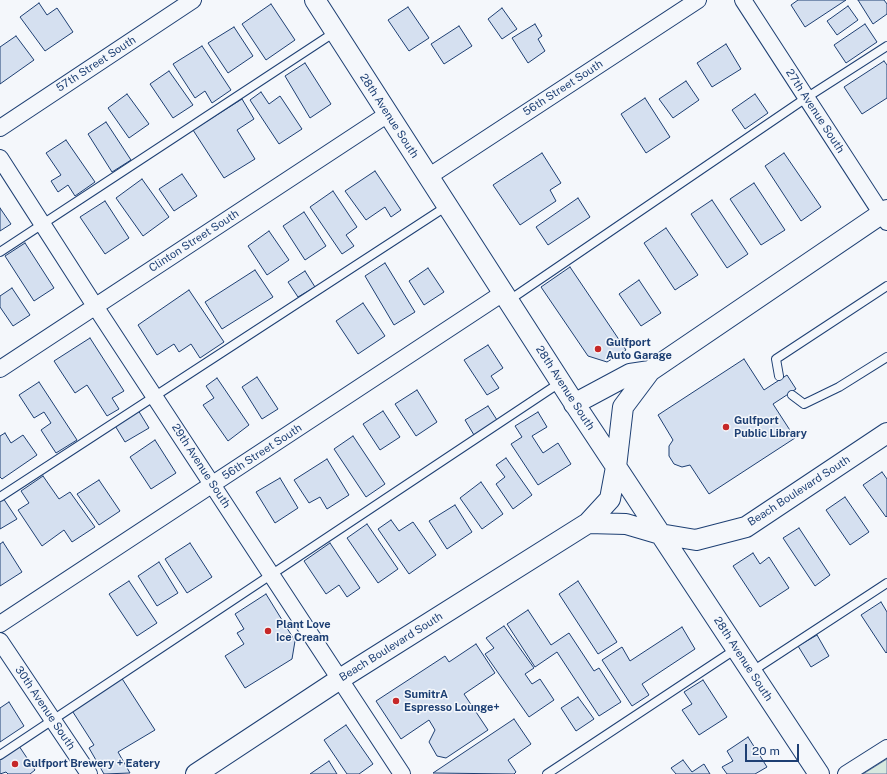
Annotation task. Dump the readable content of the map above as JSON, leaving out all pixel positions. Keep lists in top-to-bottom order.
{
  "streets": {
    "street": [
      "57th Street South",
      "56th Street South",
      "27th Avenue South",
      "28th Avenue South",
      "Clinton Street South",
      "29th Avenue South",
      "Beach Boulevard South",
      "30th Avenue South"
    ]
  },
  "crossings": [
    ["56th Street South", "28th Avenue South"],
    ["56th Street South", "29th Avenue South"],
    ["27th Avenue South", "Beach Boulevard South"],
    ["28th Avenue South", "Clinton Street South"],
    ["28th Avenue South", "Beach Boulevard South"],
    ["Clinton Street South", "29th Avenue South"],
    ["29th Avenue South", "Beach Boulevard South"]
  ],
  "places": [
    "Gulfport Auto Garage",
    "Gulfport Public Library",
    "Plant Love Ice Cream",
    "SumitrA Espresso Lounge+",
    "Gulfport Brewery + Eatery"
  ],
  "scale_bar": "20 m"
}
